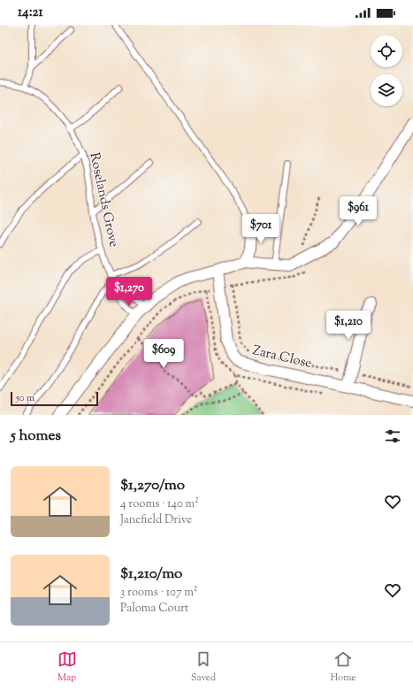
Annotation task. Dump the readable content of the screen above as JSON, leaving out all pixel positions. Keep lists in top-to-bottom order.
{
  "streets": {
    "street": ["Zara Close"],
    "lane": ["Roselands Grove"]
  },
  "scale_bar": "50 m",
  "page": {
    "status": "14:21",
    "price": [
      "$961",
      "$701",
      "$1,270",
      "$1,210",
      "$609"
    ],
    "scale": "50 m",
    "heading": "5 homes",
    "list": [
      {
        "name": "$1,270/mo",
        "note": "4 rooms · 140 m² · Janefield Drive"
      },
      {
        "name": "$1,210/mo",
        "note": "3 rooms · 107 m² · Paloma Court"
      }
    ],
    "tabs": ["Map", "Saved", "Home"]
  }
}
